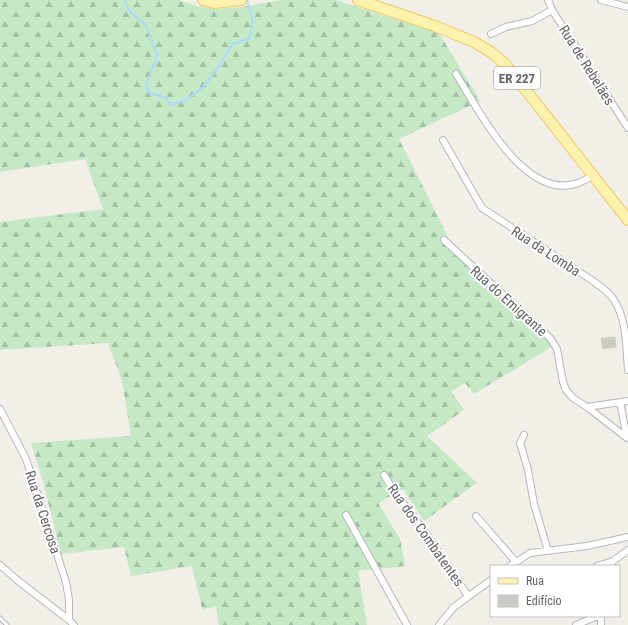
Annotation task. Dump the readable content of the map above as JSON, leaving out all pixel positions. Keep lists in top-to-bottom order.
{
  "streets": {
    "main road": ["ER 227"],
    "street": [
      "Rua de Rebelães",
      "Rua da Lomba",
      "Rua do Emigrante",
      "Rua da Cercosa",
      "Rua dos Combatentes"
    ]
  },
  "legend": ["Rua", "Edifício"]
}
